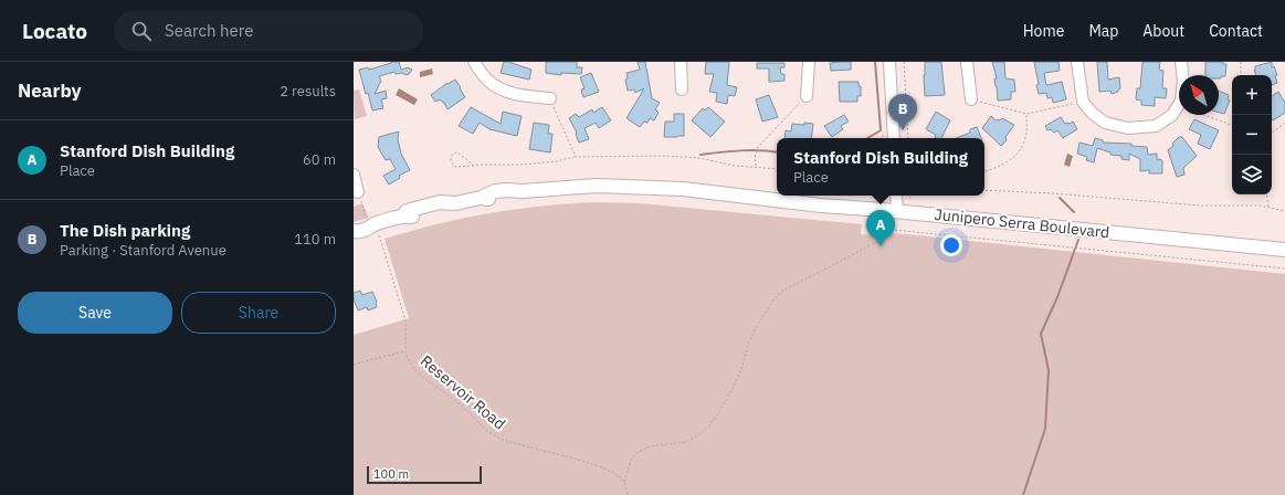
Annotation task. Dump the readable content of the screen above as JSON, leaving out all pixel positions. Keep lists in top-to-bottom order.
{
  "streets": {
    "main road": ["Junipero Serra Boulevard"],
    "path": ["Reservoir Road"]
  },
  "scale_bar": "100 m",
  "north": "top left",
  "page": {
    "header": "Locato",
    "search": "Search here",
    "nav": [
      "Home",
      "Map",
      "About",
      "Contact"
    ],
    "heading": ["Nearby", "2 results"],
    "map_buttons": ["+", "−"],
    "pins": ["B", "A"],
    "list": [
      {
        "mark": "A",
        "name": "Stanford Dish Building",
        "note": "Place",
        "value": "60 m"
      },
      {
        "mark": "B",
        "name": "The Dish parking",
        "note": "Parking · Stanford Avenue",
        "value": "110 m"
      }
    ],
    "popup": ["Stanford Dish Building", "Place"],
    "buttons": ["Save", "Share"],
    "scale": "100 m"
  }
}
